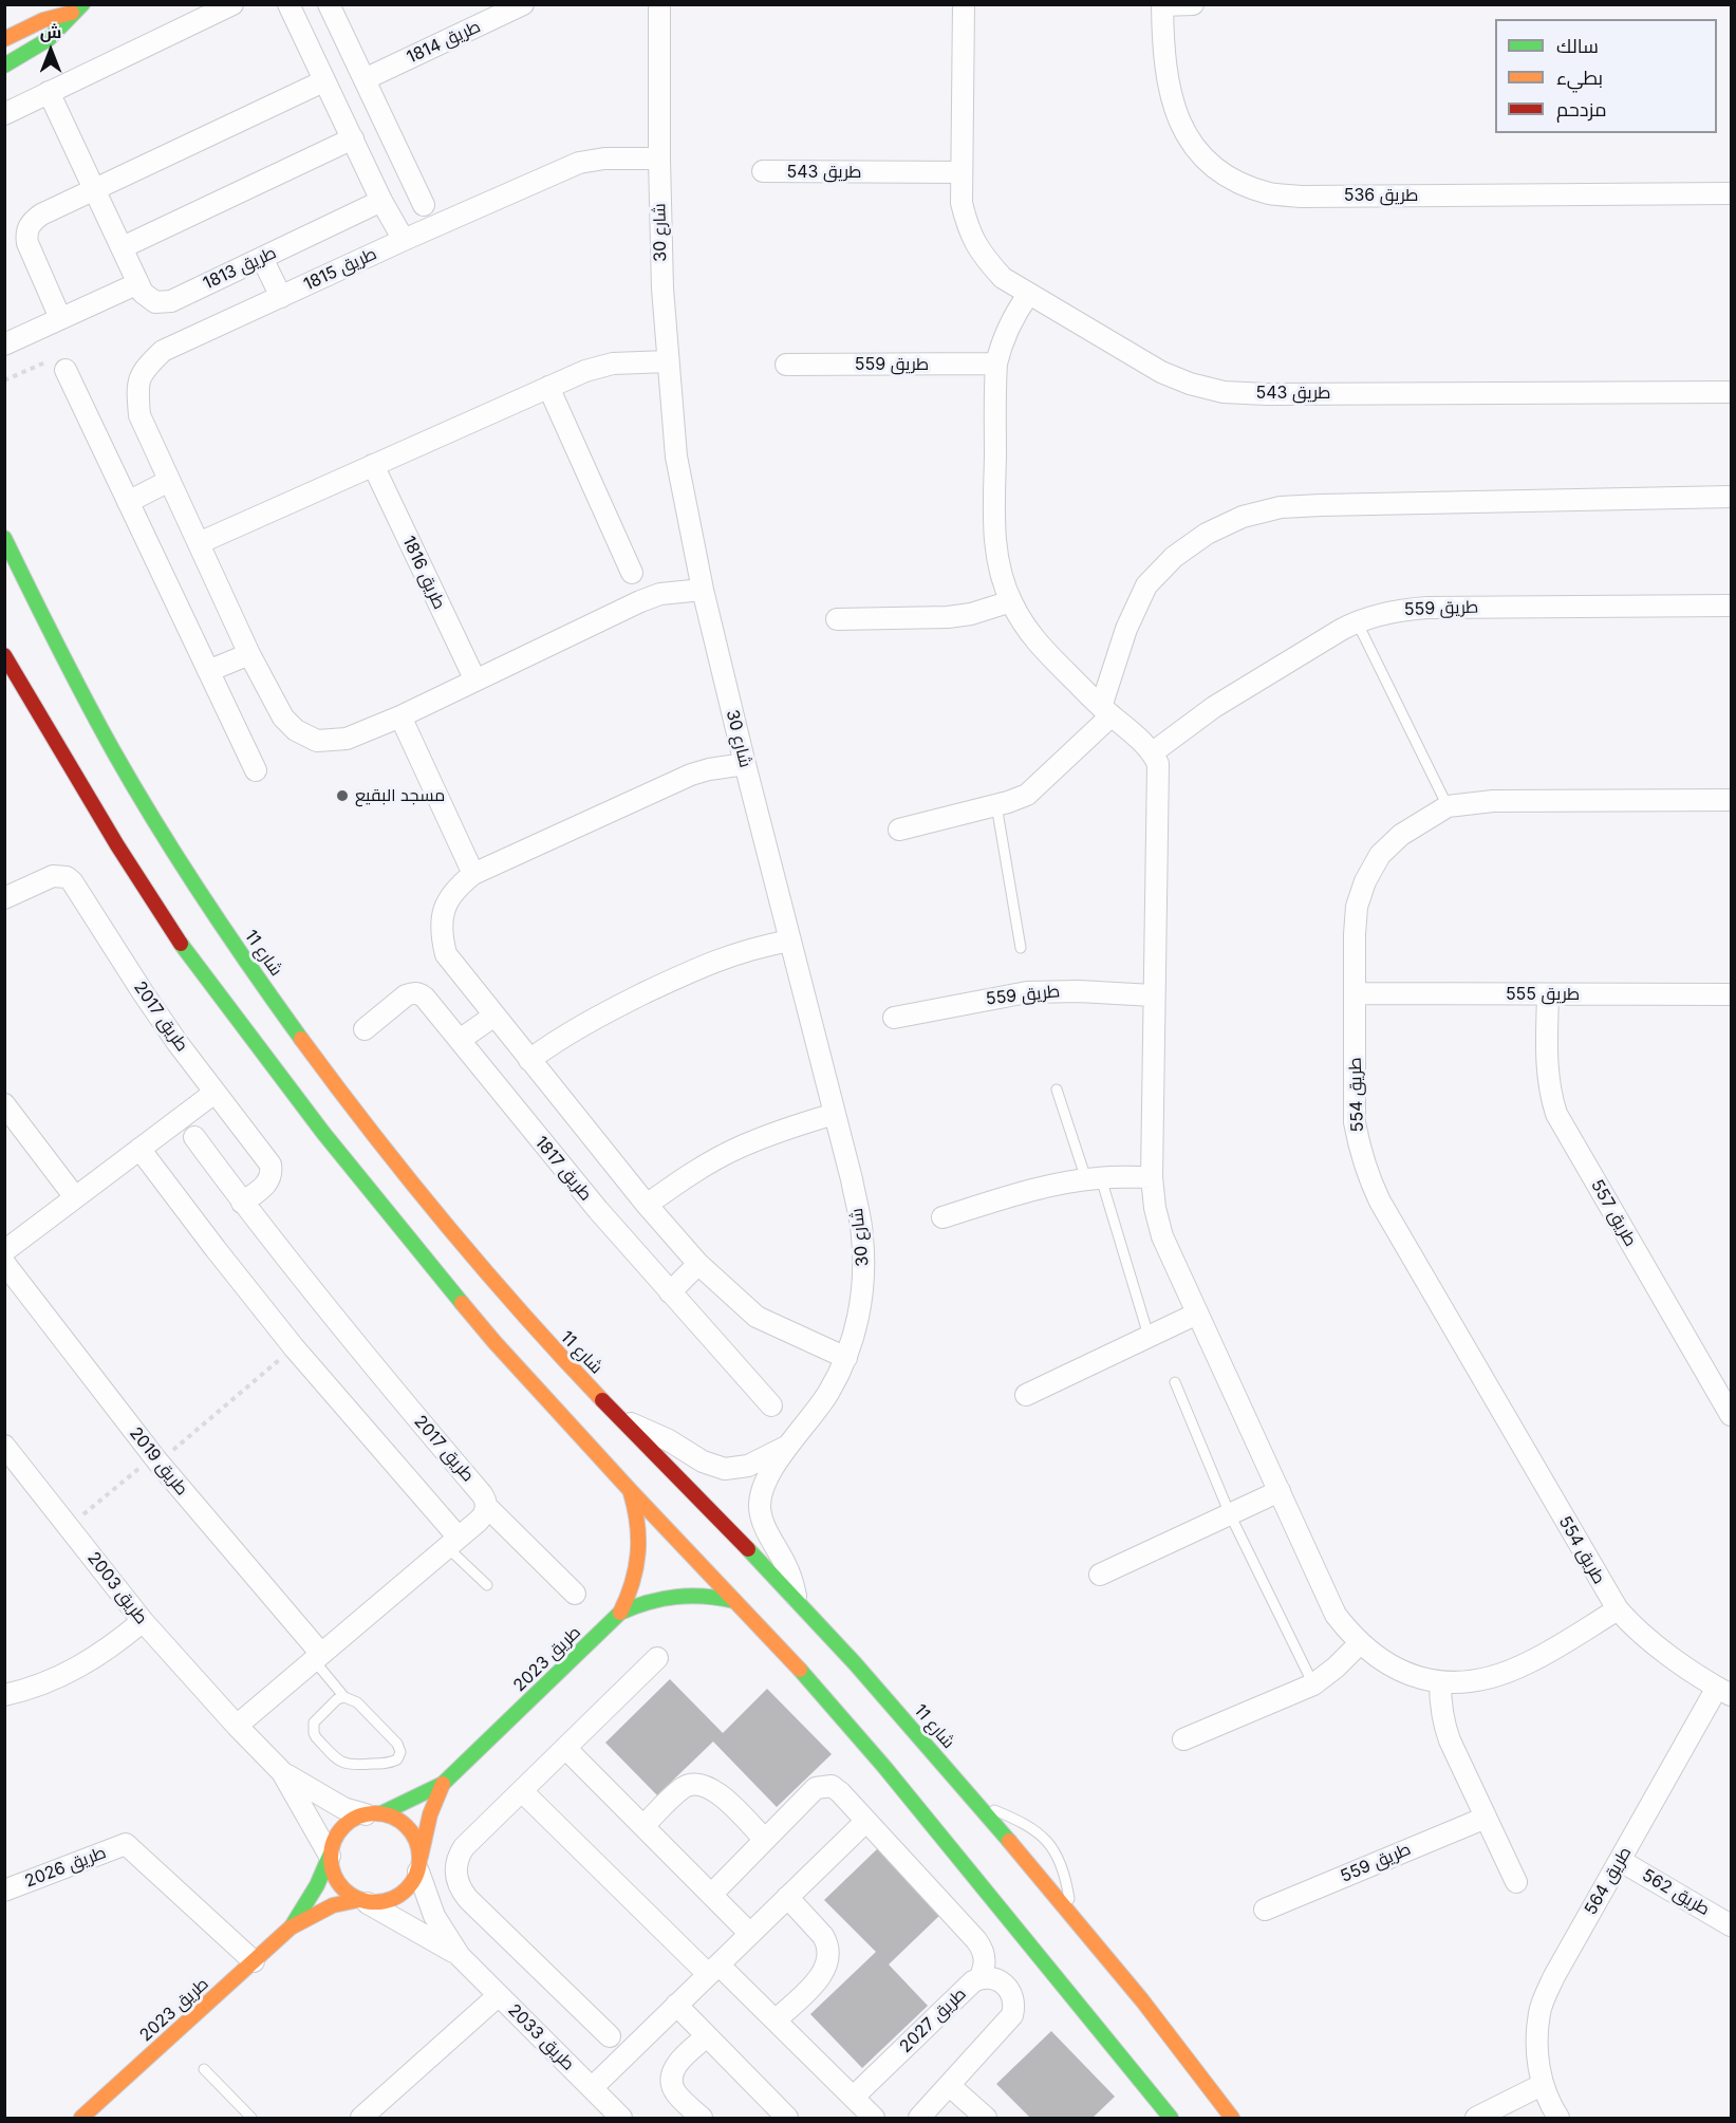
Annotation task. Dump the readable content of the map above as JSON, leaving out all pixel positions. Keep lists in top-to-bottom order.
{
  "streets": {
    "street": [
      "طريق 1814",
      "طريق 543",
      "طريق 536",
      "شارع 30",
      "طريق 1813",
      "طريق 1815",
      "طريق 559",
      "طريق 1816",
      "شارع 11",
      "طريق 555",
      "طريق 2017",
      "طريق 554",
      "طريق 1817",
      "طريق 557",
      "طريق 2019",
      "طريق 2003",
      "طريق 2023",
      "طريق 2026",
      "طريق 564",
      "طريق 562",
      "طريق 2027",
      "طريق 2033"
    ]
  },
  "crossings": [
    ["شارع 30", "طريق 1815"],
    ["شارع 30", "شارع 11"],
    ["طريق 1815", "طريق 1816"],
    ["طريق 555", "طريق 554"],
    ["طريق 555", "طريق 557"],
    ["طريق 554", "طريق 564"],
    ["طريق 2023", "طريق 2026"],
    ["طريق 2023", "طريق 2033"],
    ["طريق 564", "طريق 562"]
  ],
  "places": ["مسجد البقيع"],
  "legend": ["سالك", "بطيء", "مزدحم"],
  "north": "top"
}
